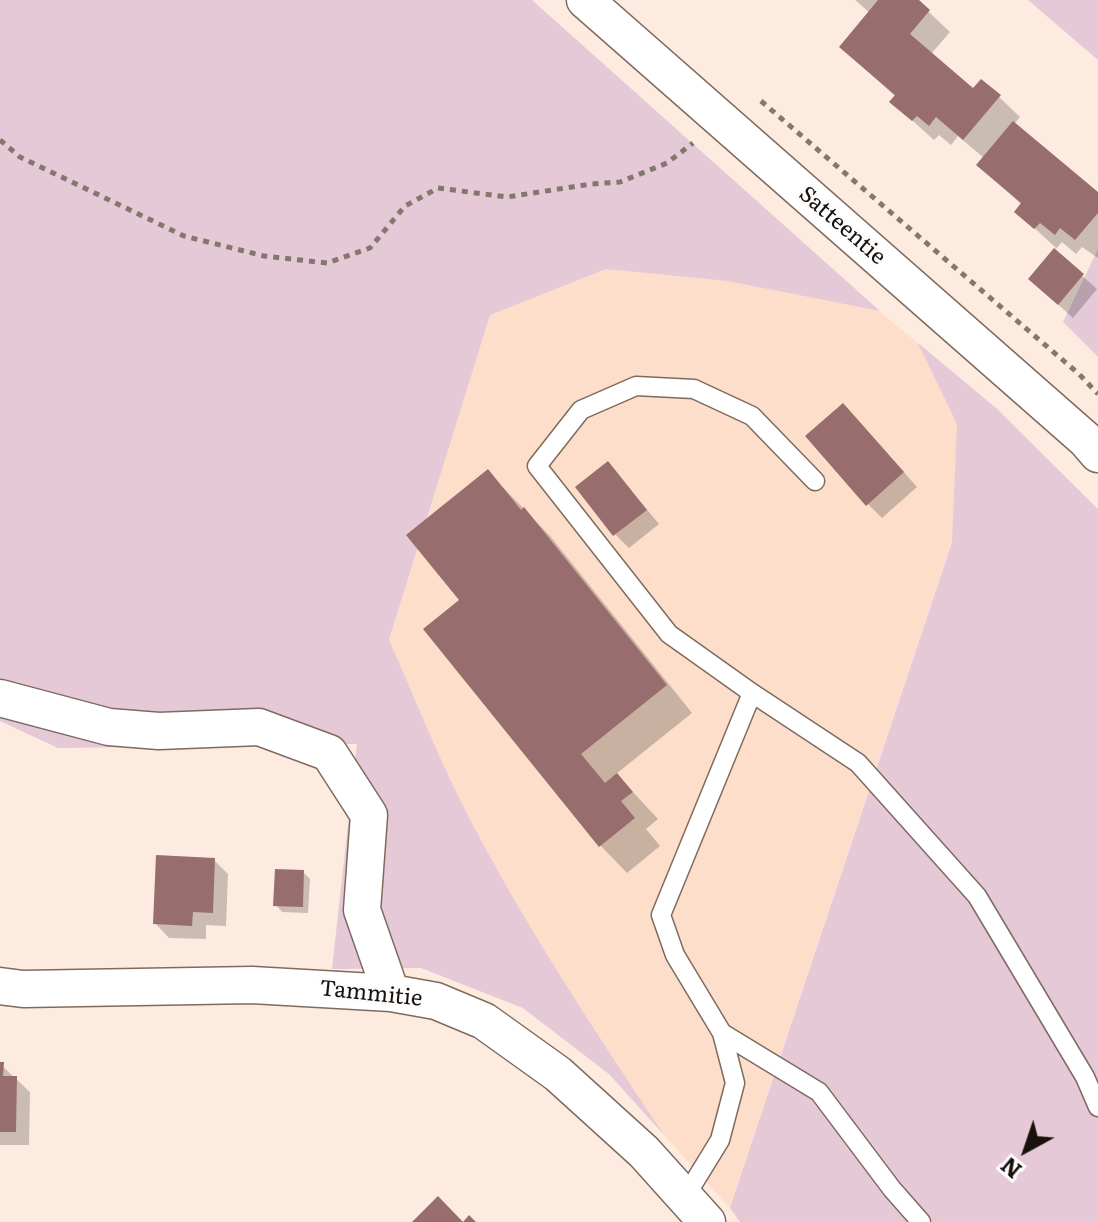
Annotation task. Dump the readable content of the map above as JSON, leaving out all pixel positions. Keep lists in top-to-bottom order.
{
  "streets": {
    "street": ["Satteentie", "Tammitie"]
  },
  "north": "bottom left"
}
